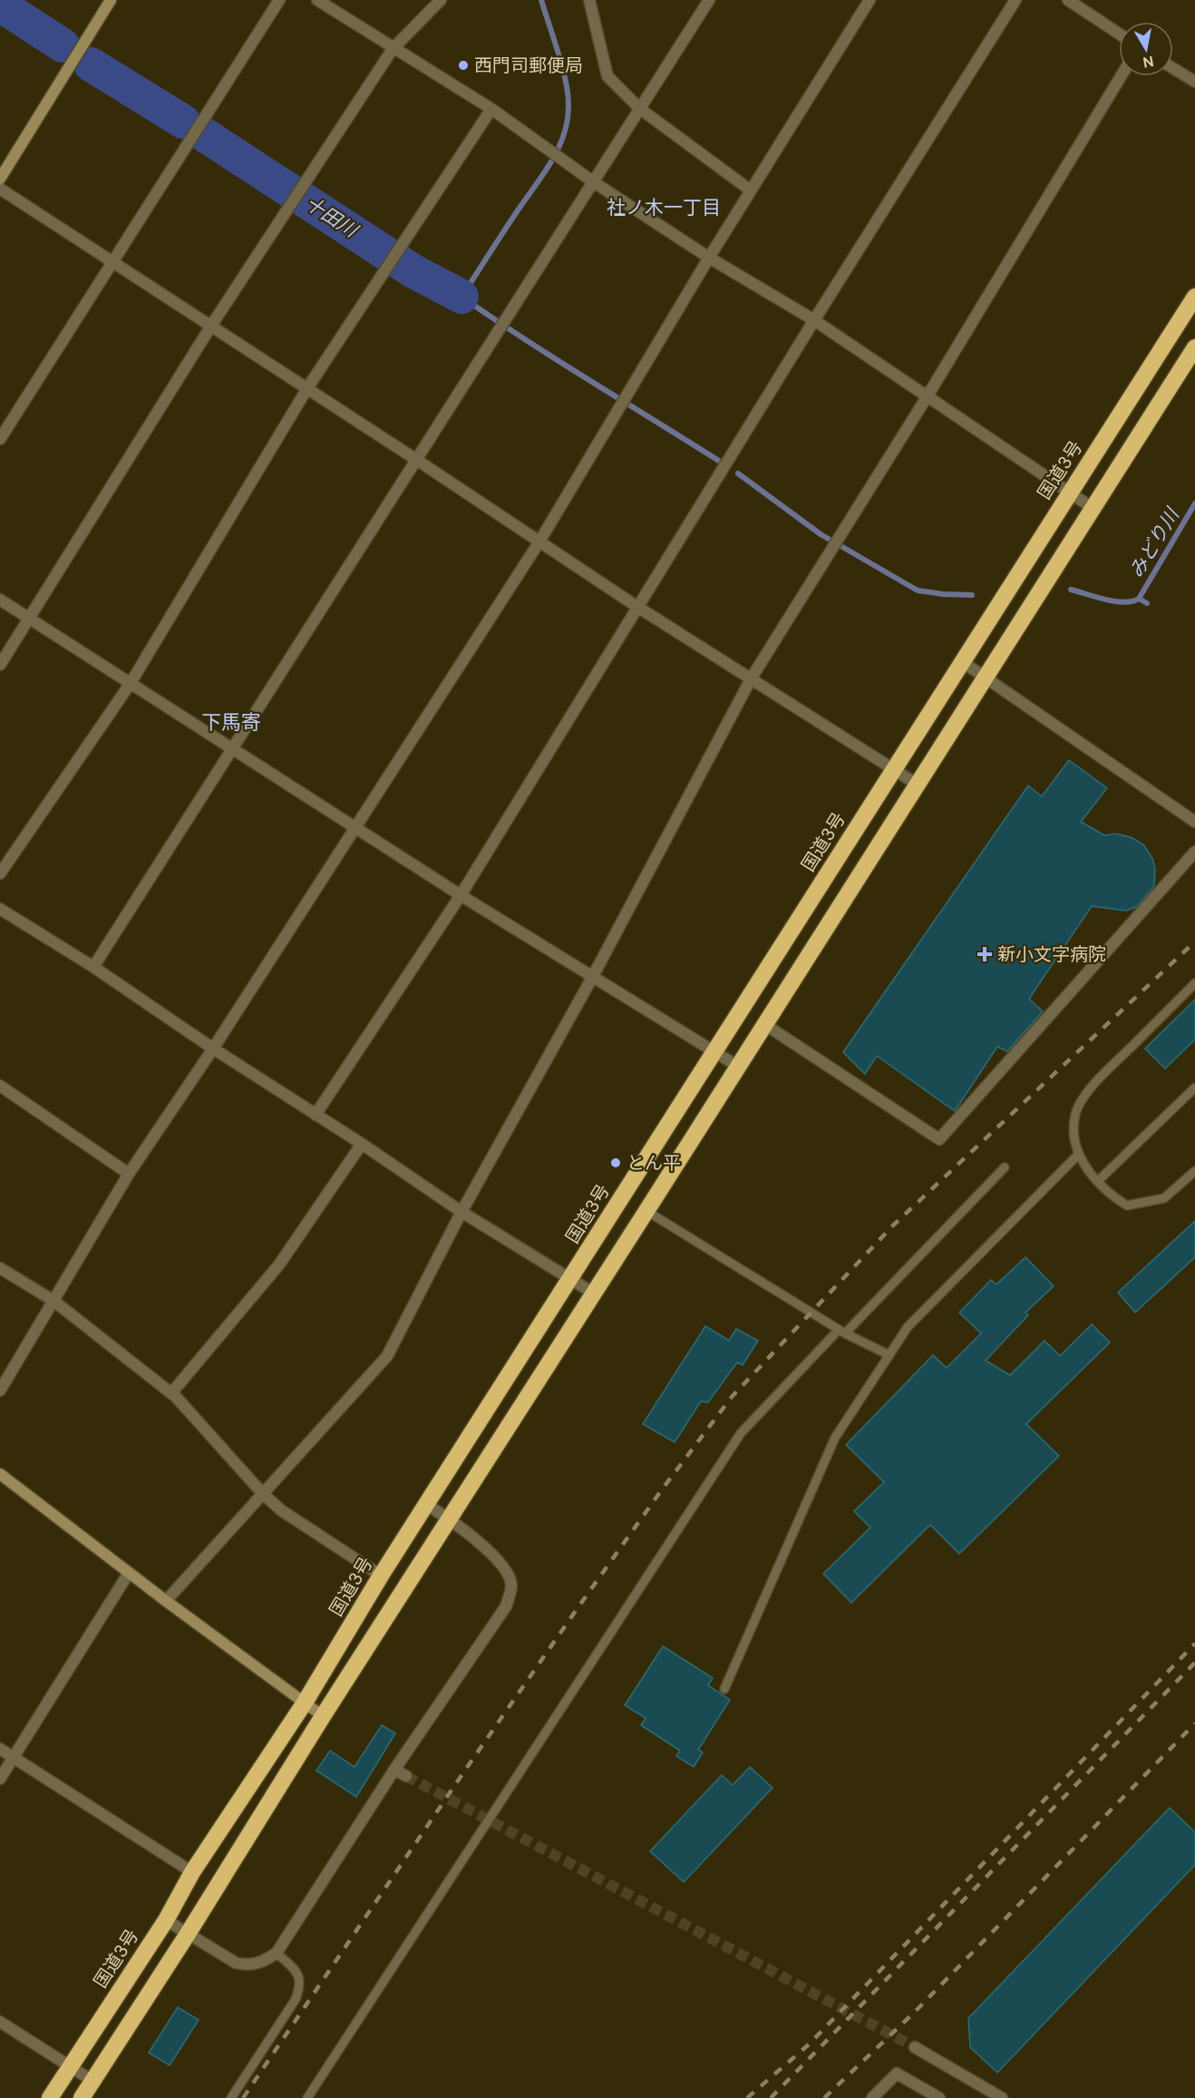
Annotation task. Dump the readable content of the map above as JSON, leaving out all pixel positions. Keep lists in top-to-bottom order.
{
  "streets": {
    "highway": ["国道3号"]
  },
  "districts": ["社ノ木一丁目", "下馬寄"],
  "water": ["十田川", "みどり川"],
  "places": {
    "other": ["西門司郵便局", "とん平"],
    "health": ["新小文字病院"]
  },
  "north": "bottom"
}
